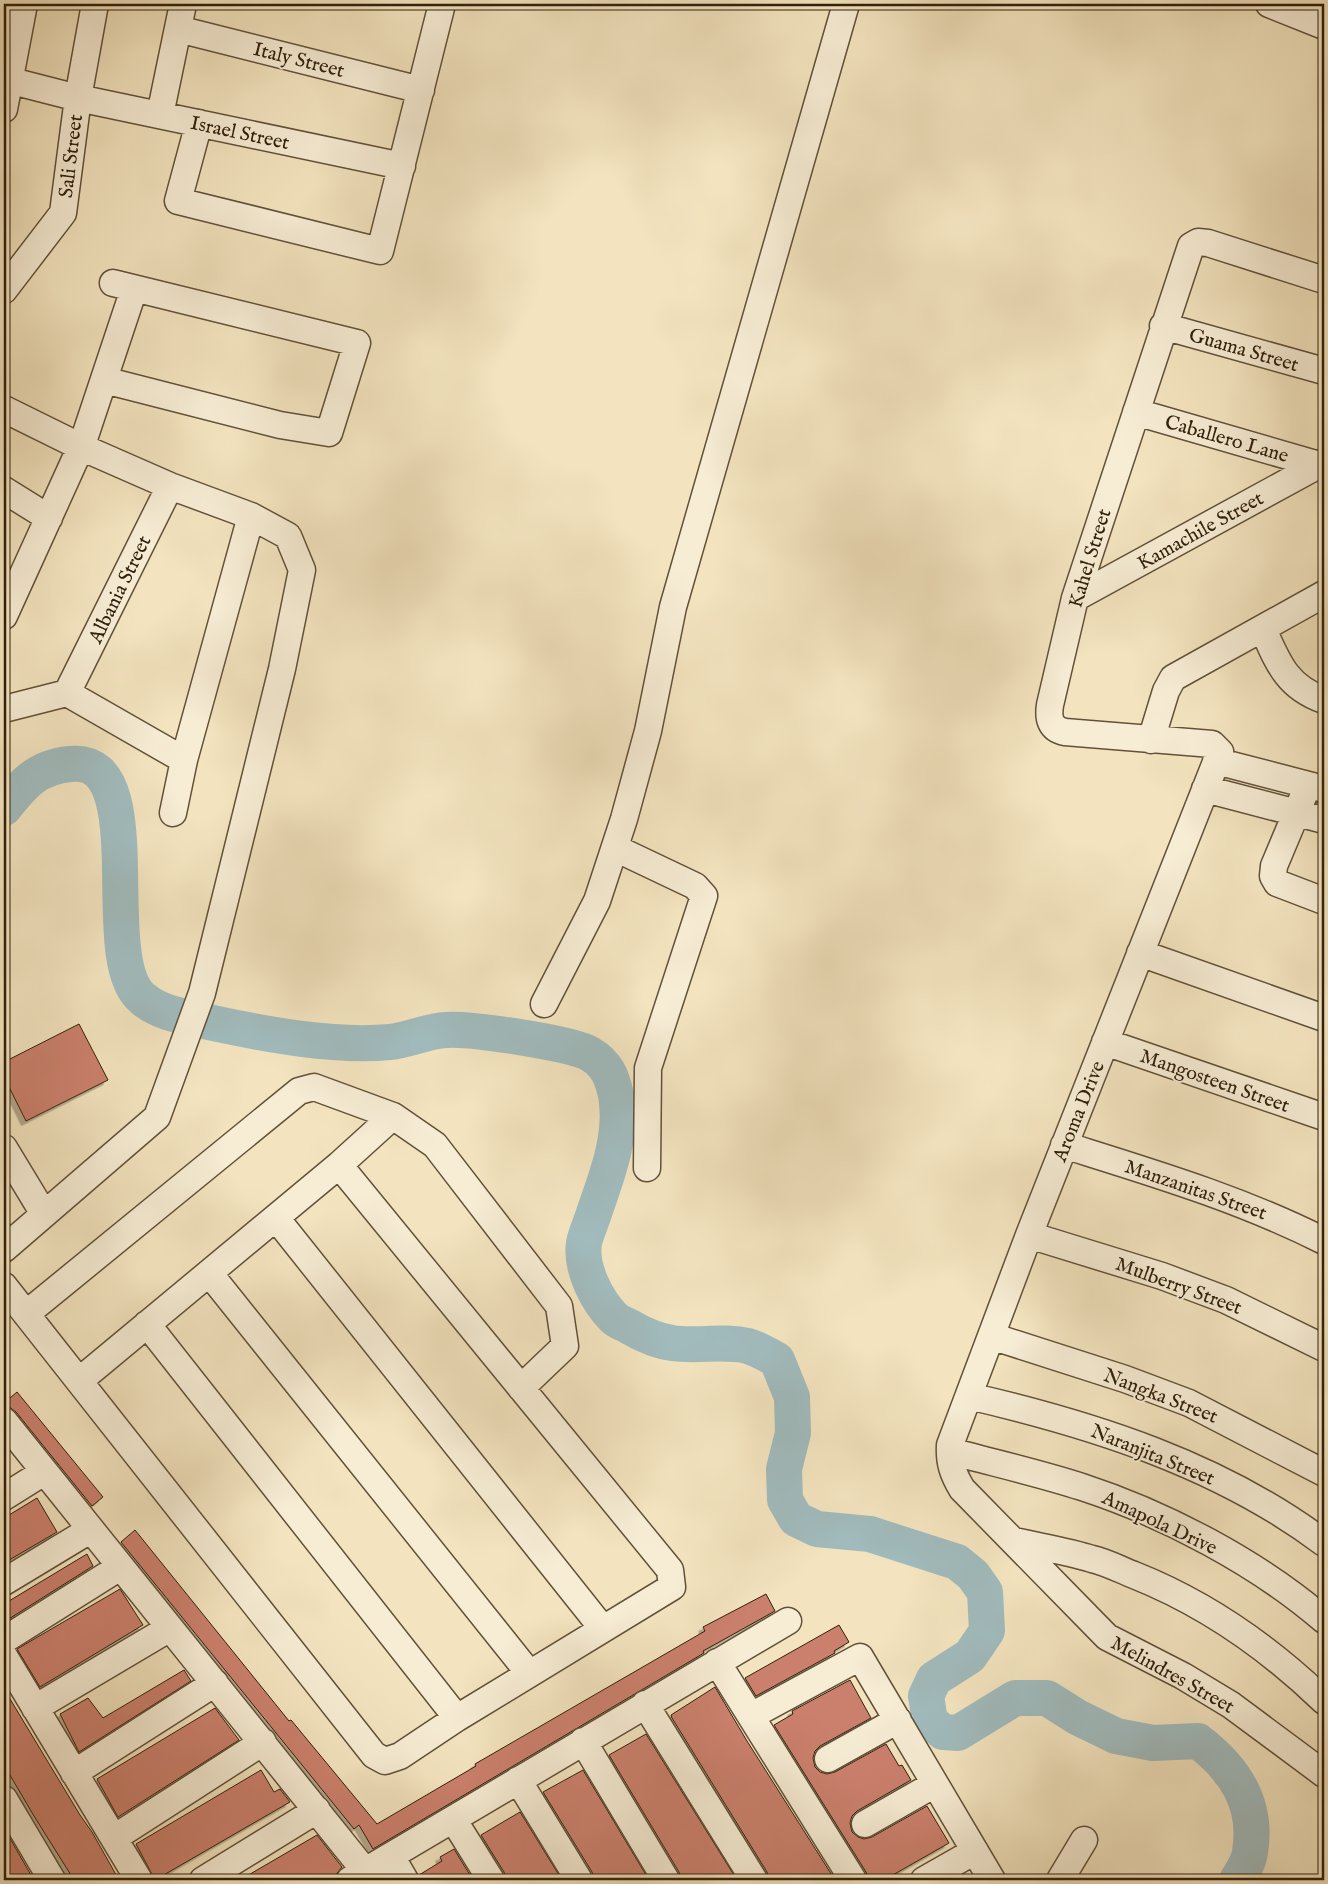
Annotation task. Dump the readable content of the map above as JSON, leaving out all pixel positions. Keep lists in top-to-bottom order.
{
  "streets": {
    "street": [
      "Italy Street",
      "Israel Street",
      "Sali Street",
      "Guama Street",
      "Caballero Lane",
      "Kamachile Street",
      "Kahel Street",
      "Albania Street",
      "Mangosteen Street",
      "Aroma Drive",
      "Manzanitas Street",
      "Mulberry Street",
      "Nangka Street",
      "Naranjita Street",
      "Amapola Drive",
      "Melindres Street"
    ]
  },
  "crossings": [
    ["Israel Street", "Sali Street"],
    ["Guama Street", "Kahel Street"],
    ["Caballero Lane", "Kamachile Street"],
    ["Caballero Lane", "Kahel Street"],
    ["Kamachile Street", "Kahel Street"],
    ["Kahel Street", "Aroma Drive"],
    ["Mangosteen Street", "Aroma Drive"],
    ["Aroma Drive", "Manzanitas Street"],
    ["Aroma Drive", "Mulberry Street"],
    ["Aroma Drive", "Nangka Street"],
    ["Aroma Drive", "Naranjita Street"],
    ["Aroma Drive", "Amapola Drive"],
    ["Aroma Drive", "Melindres Street"],
    ["Amapola Drive", "Melindres Street"]
  ]
}
